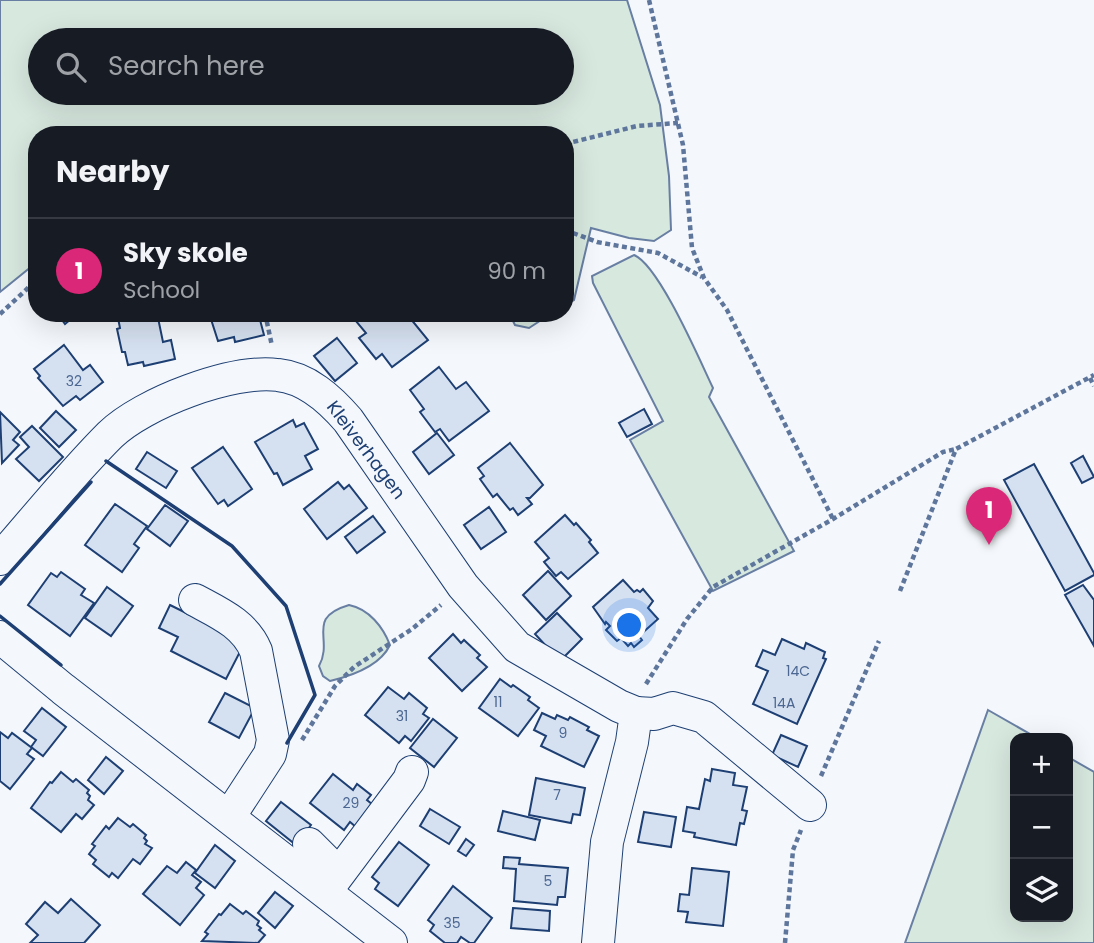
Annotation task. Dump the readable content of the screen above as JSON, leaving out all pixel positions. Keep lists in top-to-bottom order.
{
  "streets": {
    "street": ["Kleiverhagen"]
  },
  "house_numbers": [
    "32",
    "14C",
    "11",
    "14A",
    "31",
    "9",
    "7",
    "29",
    "5",
    "35"
  ],
  "page": {
    "search": "Search here",
    "heading": "Nearby",
    "list": [
      {
        "mark": "1",
        "name": "Sky skole",
        "note": "School",
        "value": "90 m"
      }
    ],
    "pins": "1",
    "map_buttons": ["+", "−"]
  }
}
